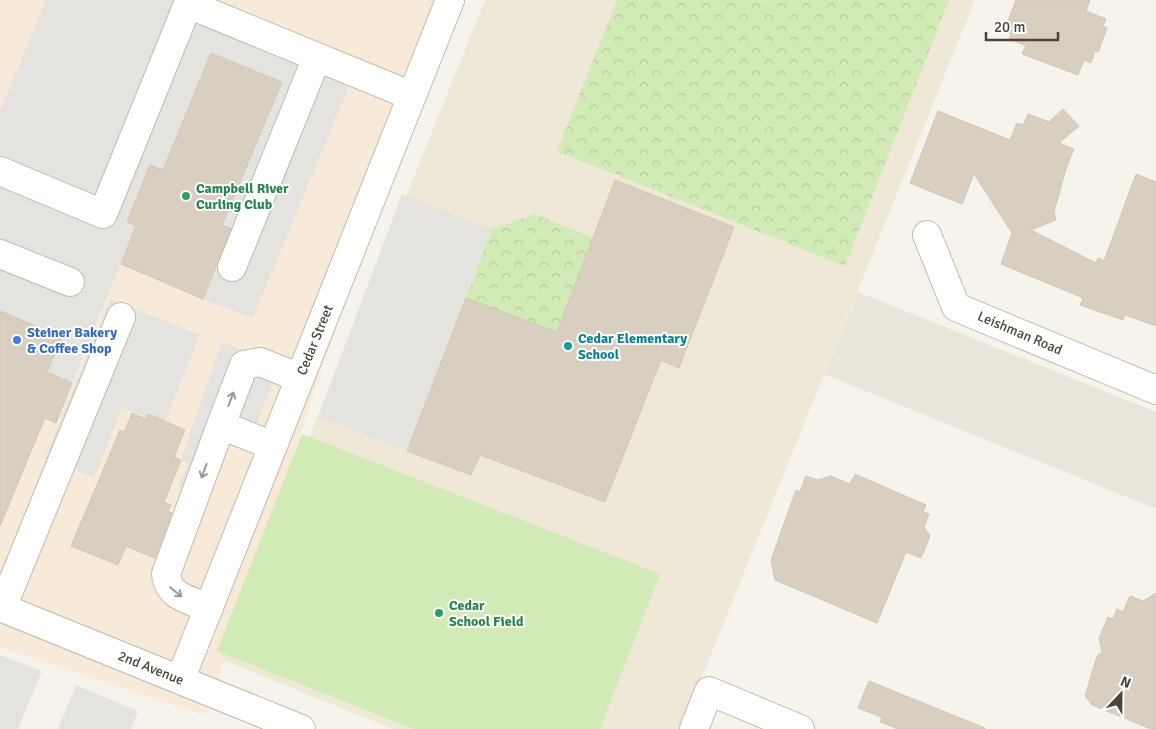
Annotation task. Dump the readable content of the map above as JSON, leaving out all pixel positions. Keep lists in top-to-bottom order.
{
  "streets": {
    "street": ["Leishman Road", "Cedar Street", "2nd Avenue"]
  },
  "crossings": [
    ["Cedar Street", "2nd Avenue"]
  ],
  "places": [
    "Campbell River Curling Club",
    "Steiner Bakery & Coffee Shop",
    "Cedar Elementary School",
    "Cedar School Field"
  ],
  "scale_bar": "20 m",
  "north": "top"
}
